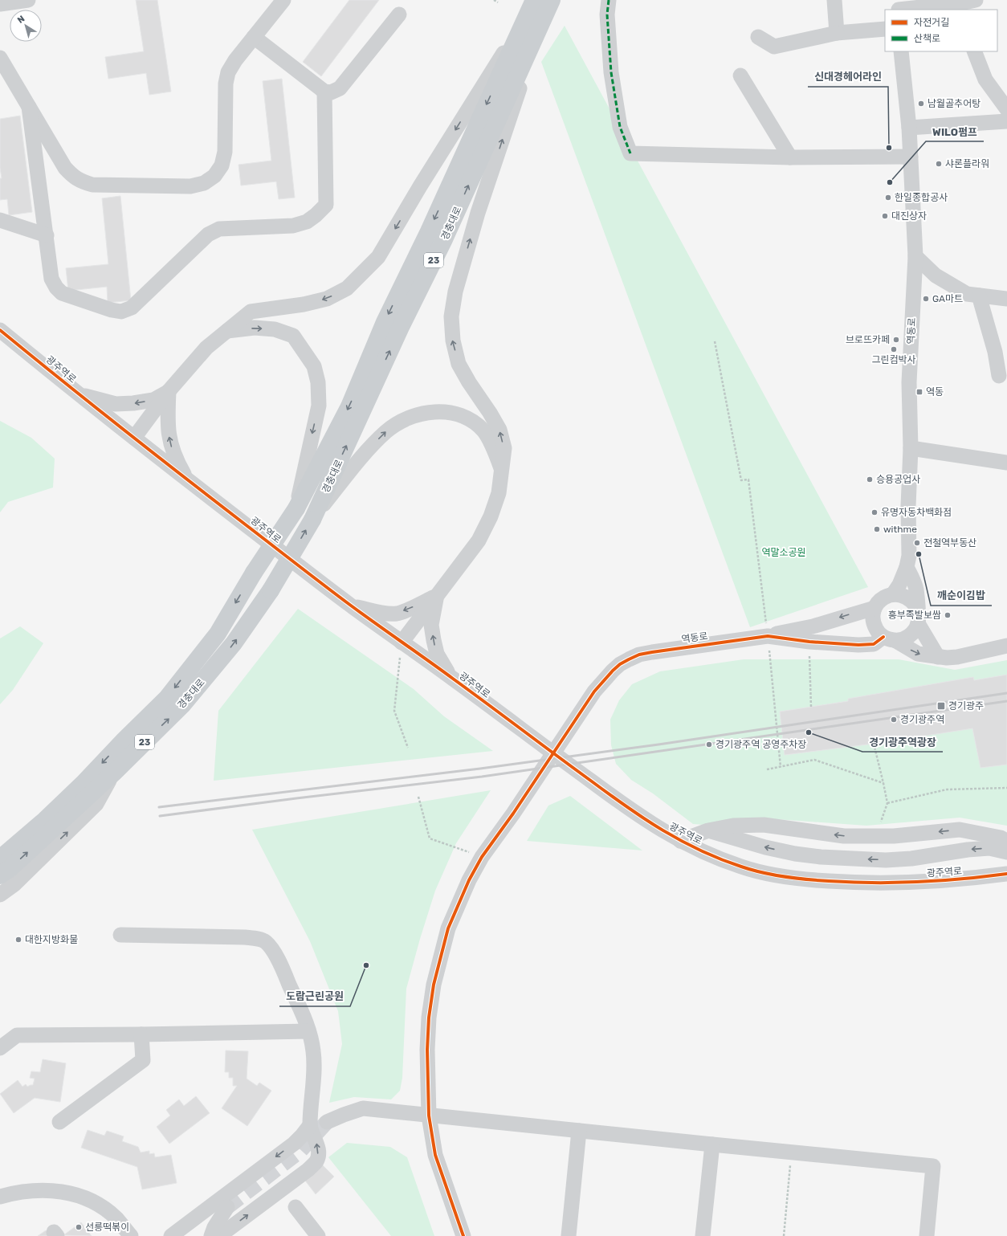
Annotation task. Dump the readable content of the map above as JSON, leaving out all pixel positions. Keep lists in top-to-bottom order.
{
  "streets": {
    "main road": ["경충대로", "23"],
    "street": ["역동로", "광주역로"]
  },
  "crossings": [
    ["역동로", "광주역로"]
  ],
  "parks": ["역말소공원"],
  "places": {
    "other": [
      "남월골추어탕",
      "신대경헤어라인",
      "샤론플라워",
      "WILO펌프",
      "한일종합공사",
      "대진상자",
      "GA마트",
      "브로뜨카페",
      "그린컴박사",
      "승용공업사",
      "유명자동차백화점",
      "withme",
      "전철역부동산",
      "깨순이김밥",
      "흥부족발보쌈",
      "경기광주역",
      "경기광주역광장",
      "경기광주역 공영주차장",
      "대한지방화물",
      "도람근린공원",
      "선릉떡볶이"
    ],
    "transit": ["역동", "경기광주"]
  },
  "legend": ["자전거길", "산책로"],
  "north": "top left"
}
